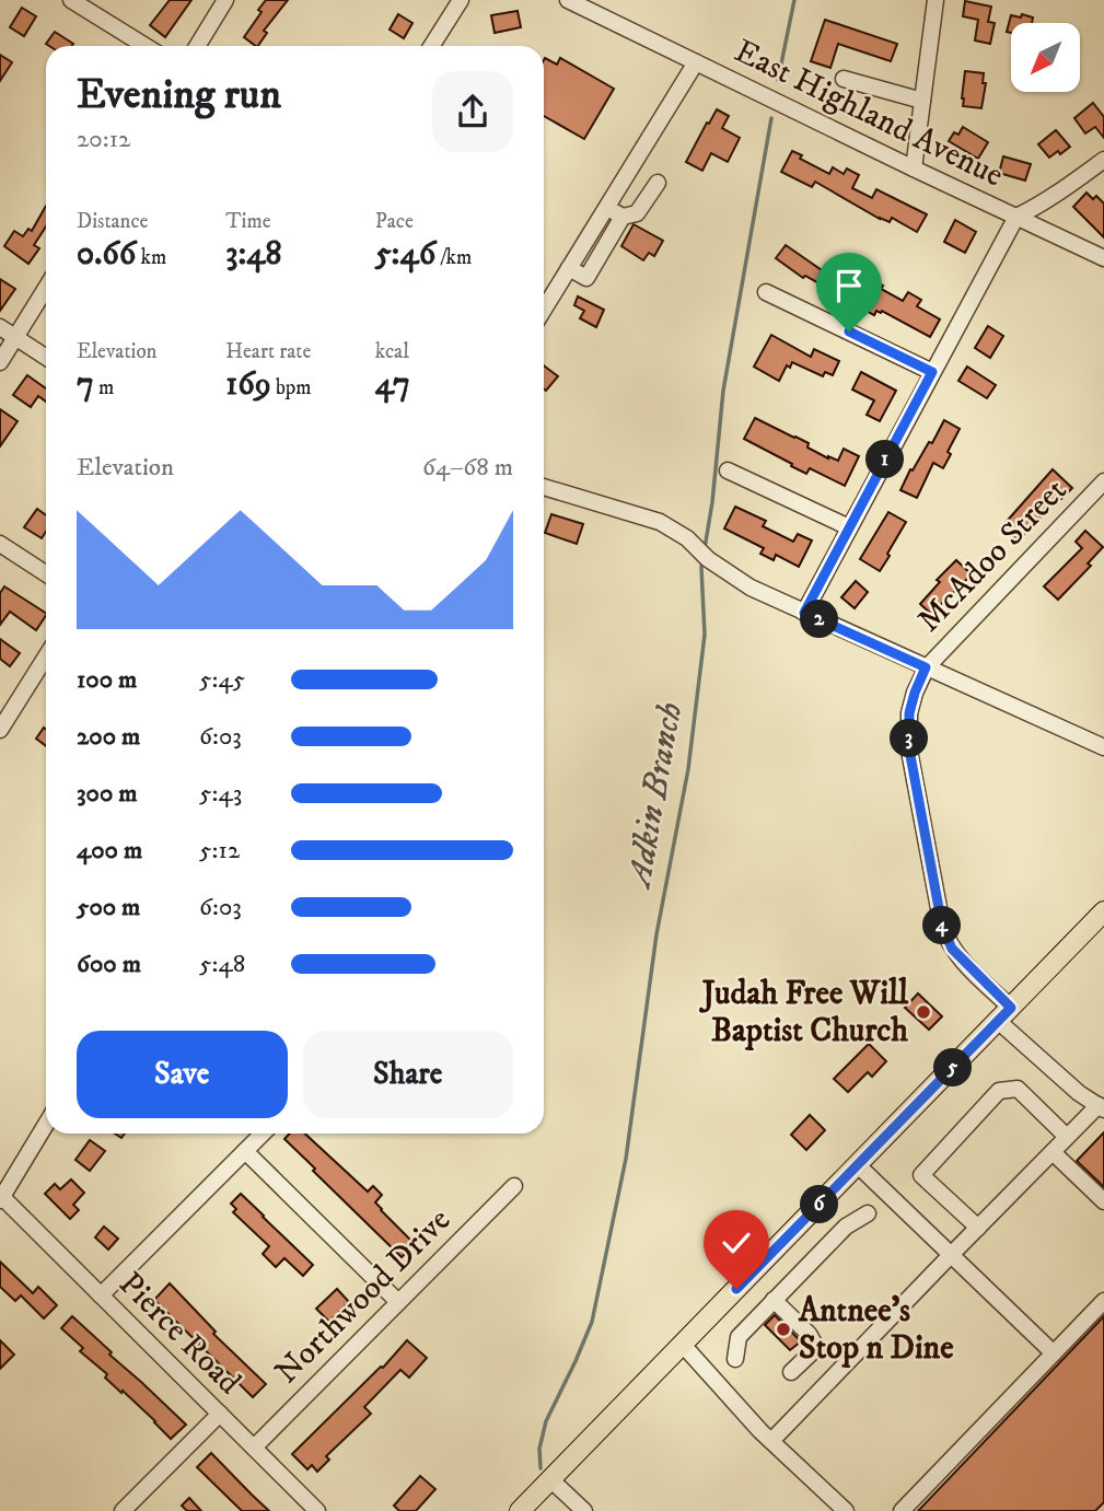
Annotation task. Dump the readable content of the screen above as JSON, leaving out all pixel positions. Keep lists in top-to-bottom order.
{
  "streets": {
    "street": [
      "East Highland Avenue",
      "McAdoo Street",
      "Northwood Drive",
      "Pierce Road"
    ]
  },
  "crossings": [
    ["Northwood Drive", "Pierce Road"]
  ],
  "water": ["Adkin Branch"],
  "places": ["Judah Free Will Baptist Church", "Antnee's Stop n Dine"],
  "north": "bottom left",
  "page": {
    "heading": ["Evening run", "20:12"],
    "stats": [
      ["Distance", "0.66 km"],
      ["Time", "3:48"],
      ["Pace", "5:46 /km"],
      ["Elevation", "7 m"],
      ["Heart rate", "169 bpm"],
      ["kcal", "47"]
    ],
    "chart": ["Elevation", "64–68 m"],
    "pins": [
      "1",
      "2",
      "3",
      "4",
      "5",
      "6"
    ],
    "list": [
      {
        "name": "100 m",
        "note": "5:45"
      },
      {
        "name": "200 m",
        "note": "6:03"
      },
      {
        "name": "300 m",
        "note": "5:43"
      },
      {
        "name": "400 m",
        "note": "5:12"
      },
      {
        "name": "500 m",
        "note": "6:03"
      },
      {
        "name": "600 m",
        "note": "5:48"
      }
    ],
    "buttons": ["Save", "Share"]
  }
}
